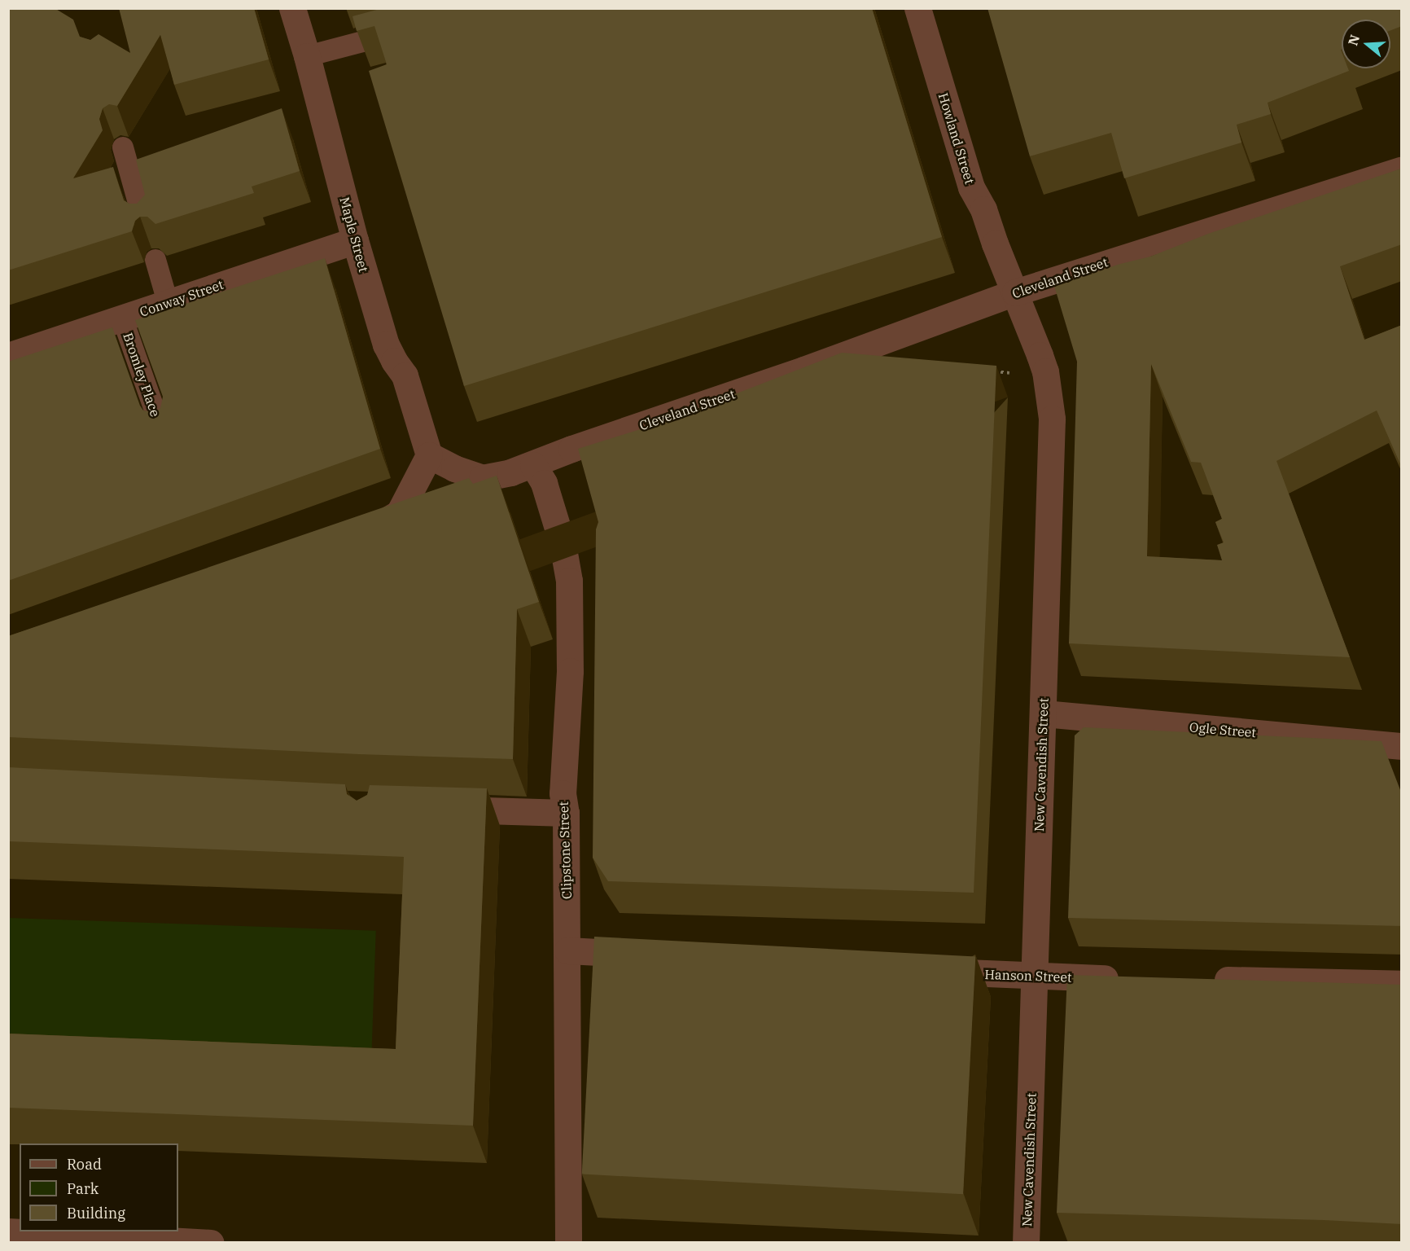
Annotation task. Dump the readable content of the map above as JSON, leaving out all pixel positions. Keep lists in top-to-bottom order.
{
  "streets": {
    "street": [
      "Howland Street",
      "Maple Street",
      "Cleveland Street",
      "Conway Street",
      "Ogle Street",
      "New Cavendish Street",
      "Clipstone Street",
      "Hanson Street"
    ],
    "lane": ["Bromley Place"]
  },
  "crossings": [
    ["Howland Street", "Cleveland Street"],
    ["Howland Street", "New Cavendish Street"],
    ["Maple Street", "Cleveland Street"],
    ["Maple Street", "Conway Street"],
    ["Cleveland Street", "New Cavendish Street"],
    ["Cleveland Street", "Clipstone Street"],
    ["Conway Street", "Bromley Place"],
    ["Ogle Street", "New Cavendish Street"],
    ["New Cavendish Street", "Hanson Street"]
  ],
  "legend": ["Road", "Park", "Building"],
  "north": "left"
}
